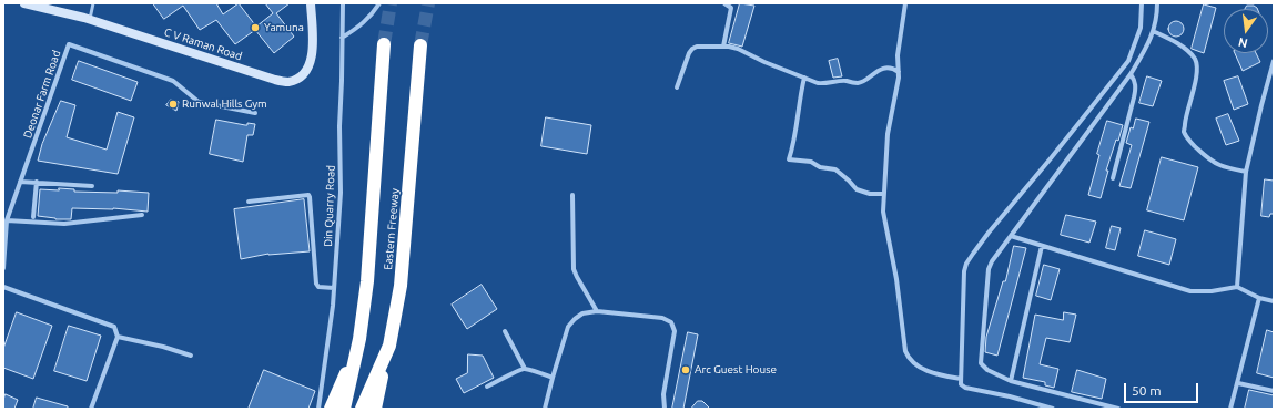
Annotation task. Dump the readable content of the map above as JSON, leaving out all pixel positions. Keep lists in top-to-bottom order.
{
  "streets": {
    "highway": ["Eastern Freeway"],
    "street": ["C V Raman Road", "Deonar Farm Road", "Din Quarry Road"]
  },
  "places": ["Yamuna", "Runwal Hills Gym", "Arc Guest House"],
  "scale_bar": "50 m",
  "north": "bottom"
}
